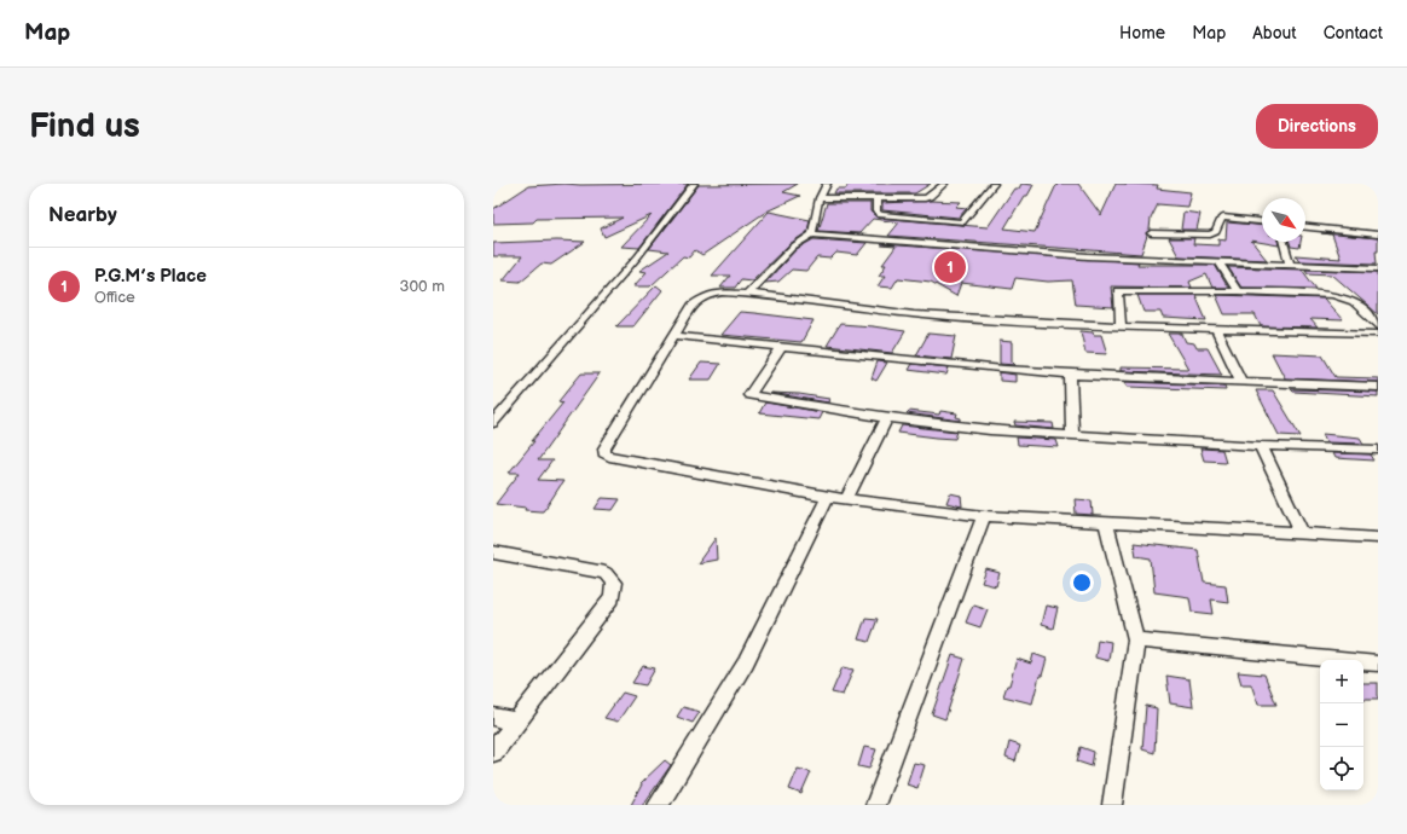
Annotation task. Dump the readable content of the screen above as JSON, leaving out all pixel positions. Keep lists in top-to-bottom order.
{
  "north": "bottom right",
  "page": {
    "header": "Map",
    "nav": [
      "Home",
      "Map",
      "About",
      "Contact"
    ],
    "buttons": "Directions",
    "title": "Find us",
    "heading": "Nearby",
    "list": [
      {
        "mark": "1",
        "name": "P.G.M’s Place",
        "note": "Office",
        "value": "300 m"
      }
    ],
    "pins": "1",
    "map_buttons": ["+", "−"]
  }
}
